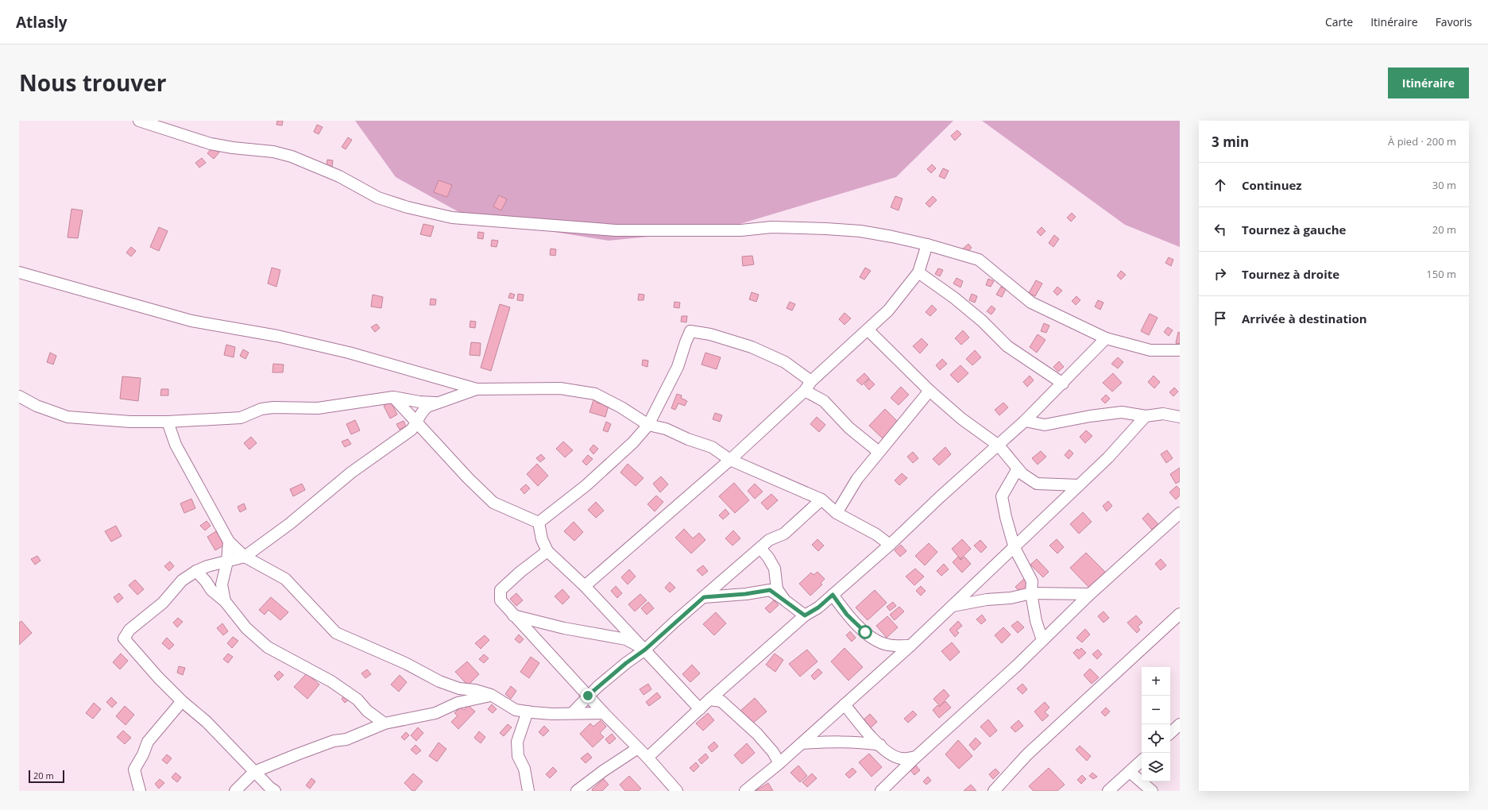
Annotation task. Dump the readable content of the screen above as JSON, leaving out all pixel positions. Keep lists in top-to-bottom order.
{
  "scale_bar": "20 m",
  "page": {
    "header": "Atlasly",
    "nav": ["Carte", "Itinéraire", "Favoris"],
    "title": "Nous trouver",
    "buttons": "Itinéraire",
    "heading": ["3 min", "À pied · 200 m"],
    "list": [
      ["Continuez", "30 m"],
      ["Tournez à gauche", "20 m"],
      ["Tournez à droite", "150 m"],
      "Arrivée à destination"
    ],
    "map_buttons": ["+", "−"],
    "scale": "20 m"
  }
}
